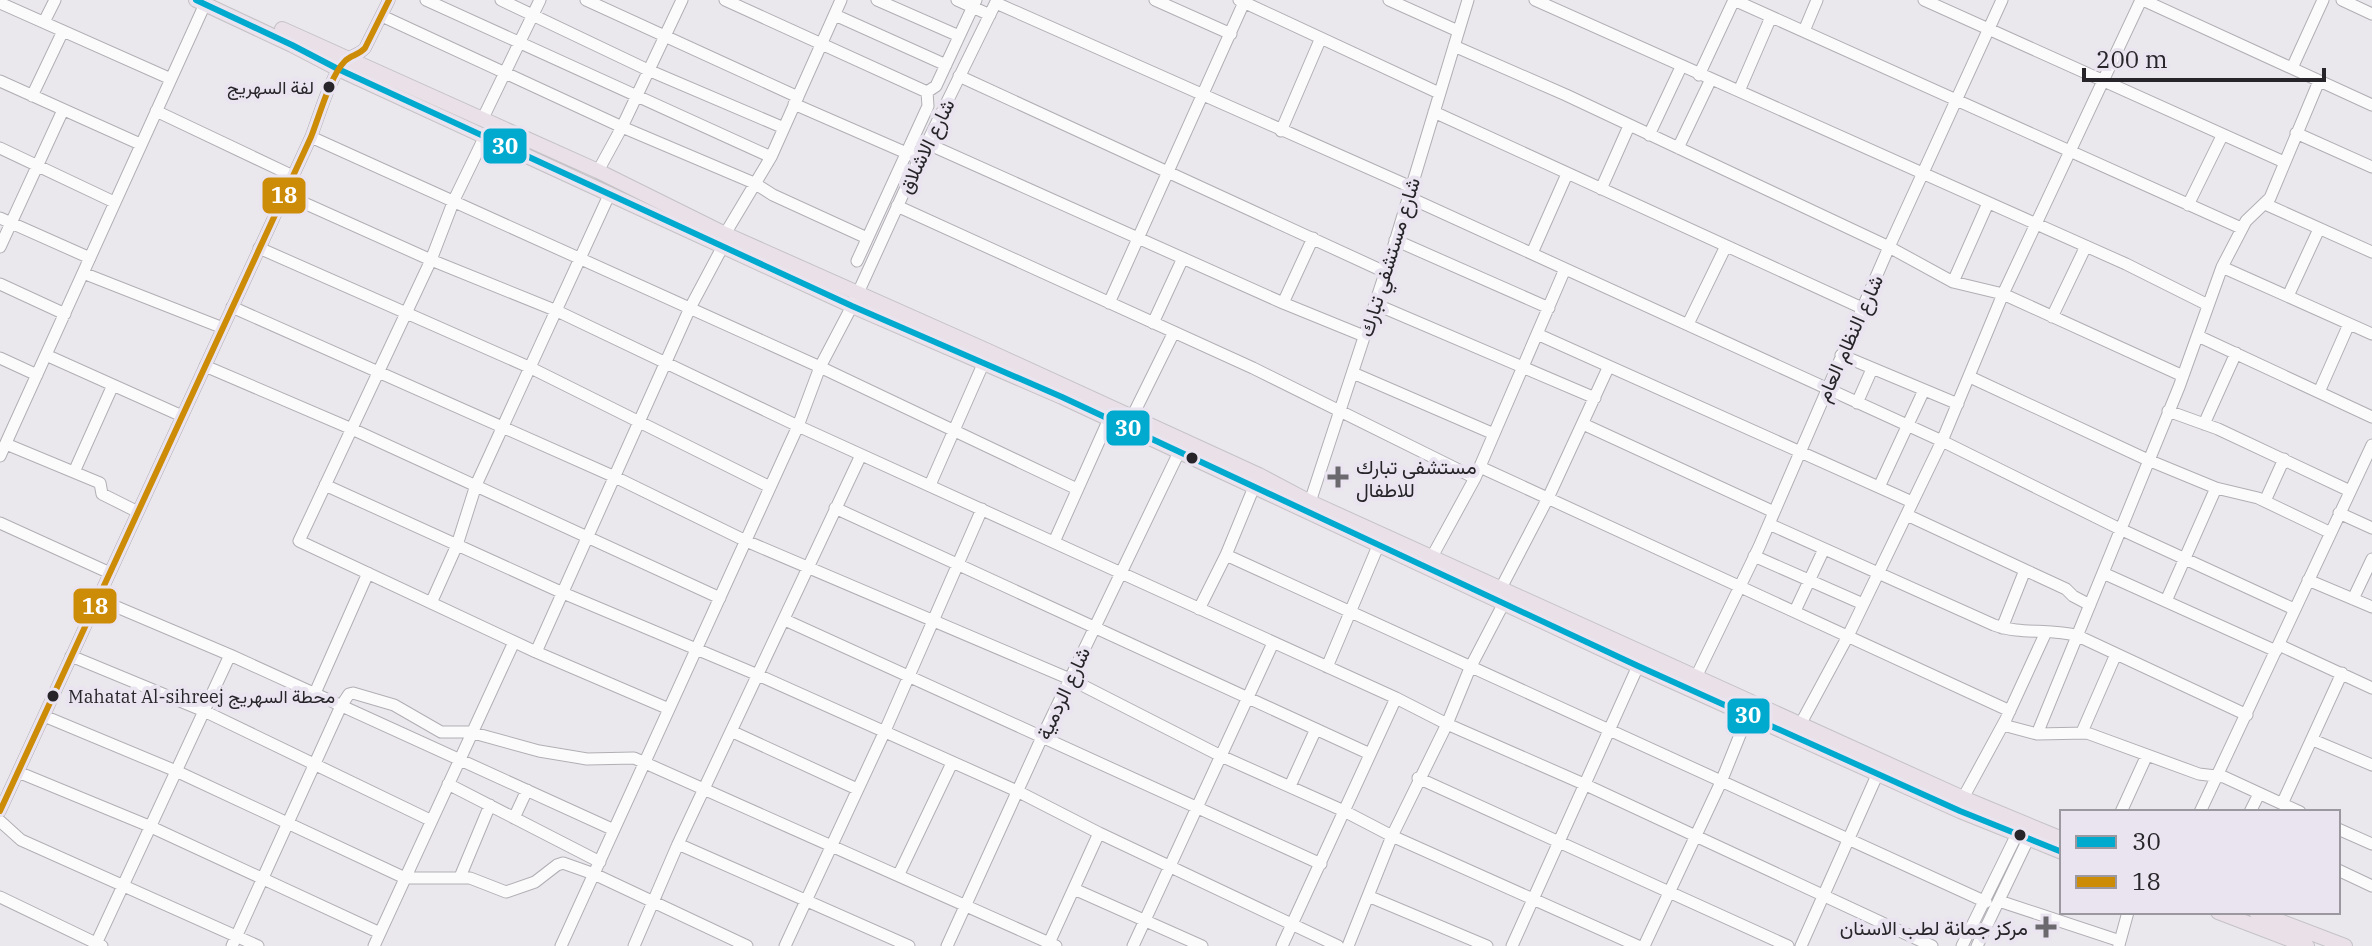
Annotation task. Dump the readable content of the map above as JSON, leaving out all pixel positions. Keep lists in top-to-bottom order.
{
  "streets": {
    "street": [
      "شارع الاشلاق",
      "شارع مستشفي تبارك",
      "شارع النظام العام",
      "شارع الردمية"
    ]
  },
  "places": {
    "other": ["لفة السهريج", "Mahatat Al-sihreej محطة السهريج"],
    "health": ["مستشفى تبارك للاطفال", "مركز جمانة لطب الاسنان"]
  },
  "lines": ["transit line 30", "transit line 18"],
  "legend": ["30", "18"],
  "scale_bar": "200 m"
}
